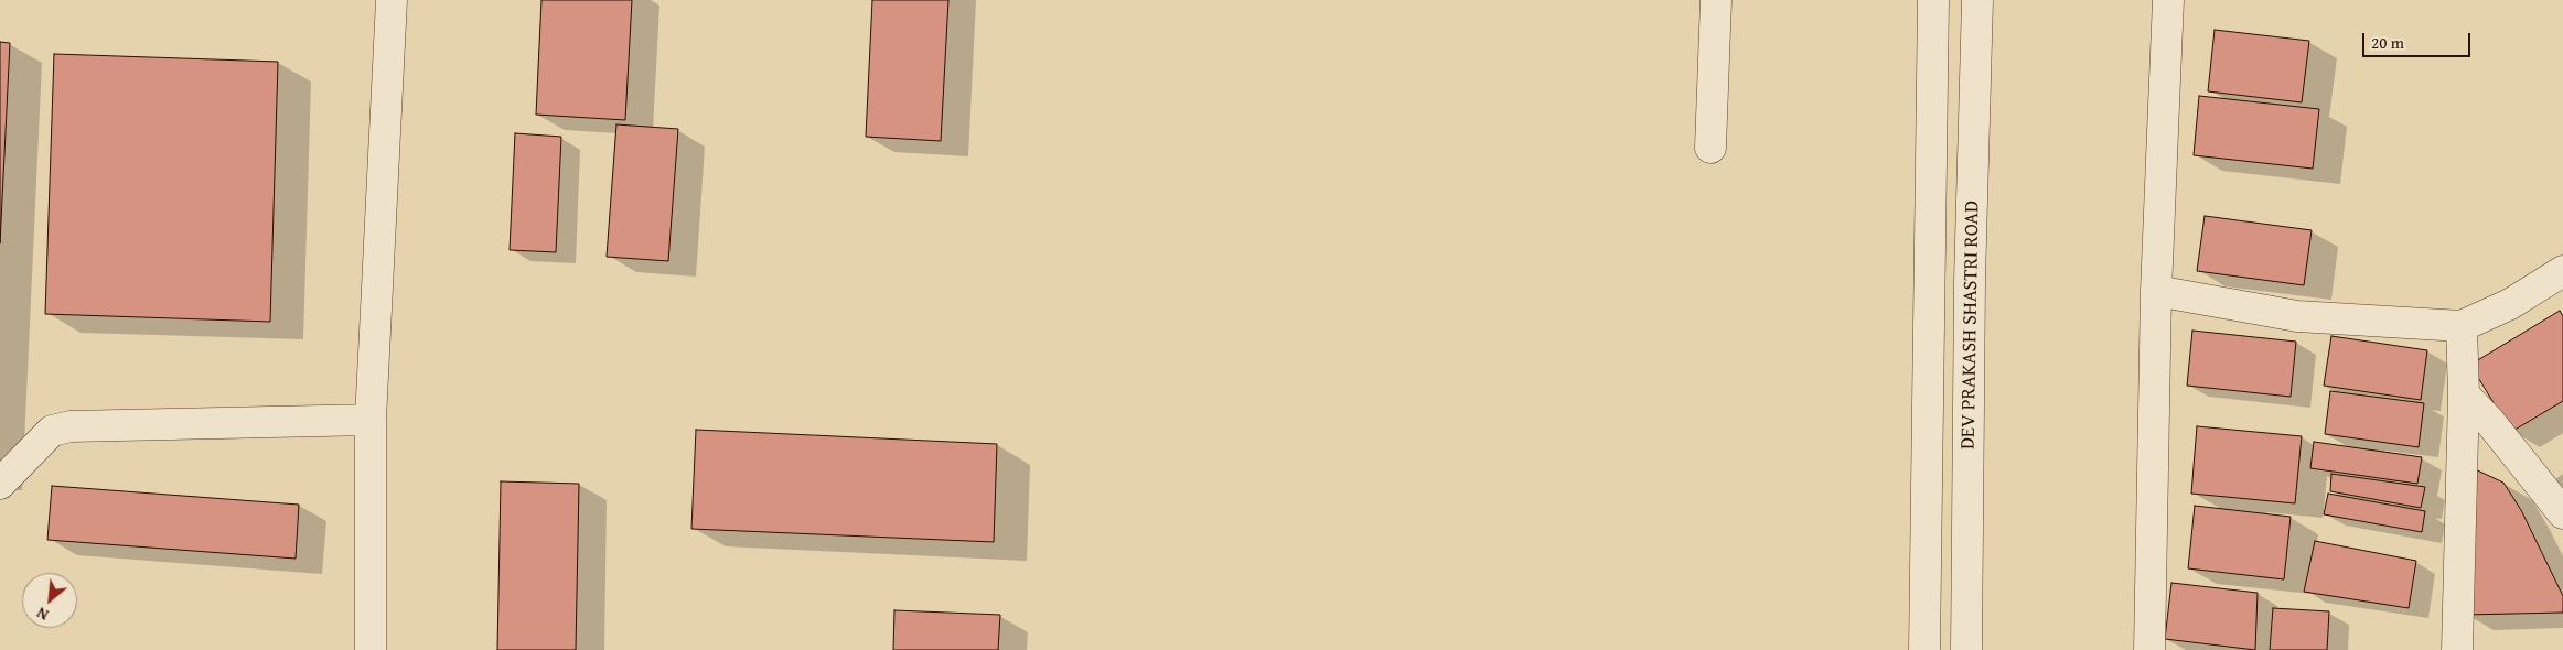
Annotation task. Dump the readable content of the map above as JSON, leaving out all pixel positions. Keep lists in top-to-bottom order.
{
  "streets": {
    "street": ["DEV PRAKASH SHASTRI ROAD"]
  },
  "scale_bar": "20 m",
  "north": "bottom left"
}
